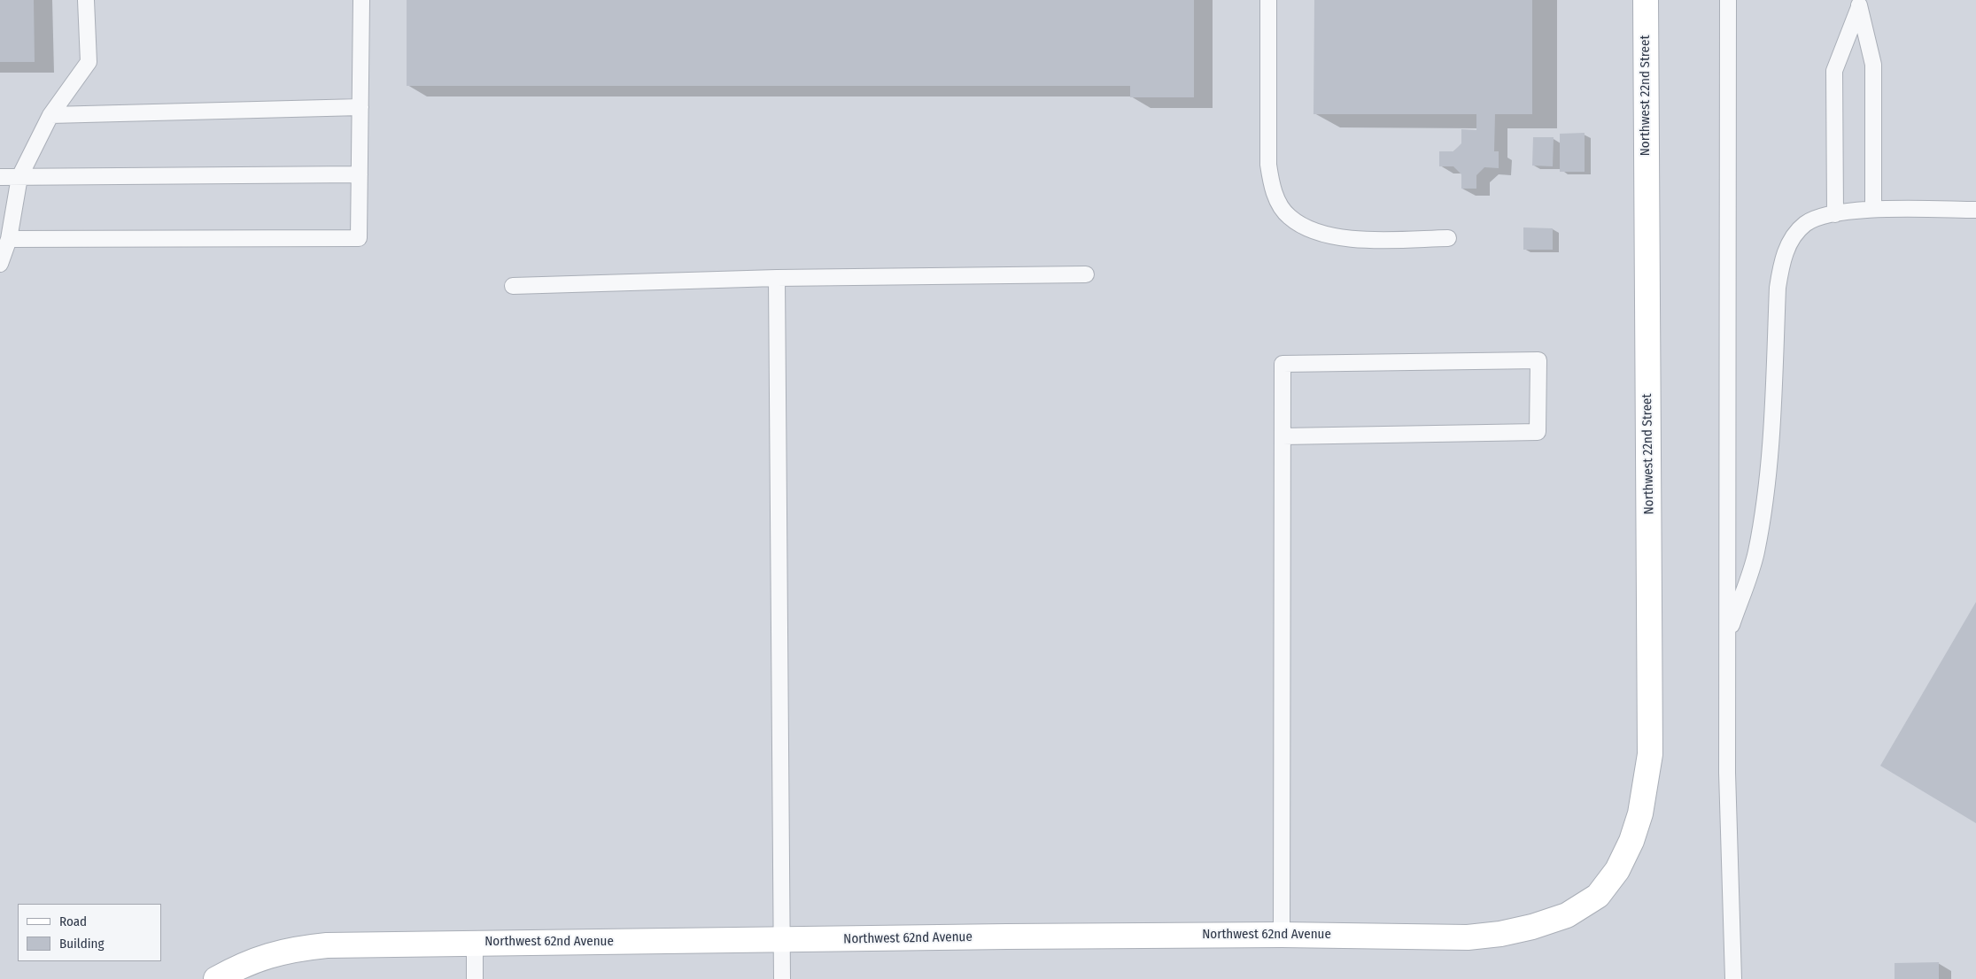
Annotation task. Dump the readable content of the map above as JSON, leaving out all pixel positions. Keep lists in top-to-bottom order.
{
  "streets": {
    "street": ["Northwest 22nd Street", "Northwest 62nd Avenue"]
  },
  "crossings": [
    ["Northwest 22nd Street", "Northwest 62nd Avenue"]
  ],
  "legend": ["Road", "Building"]
}
